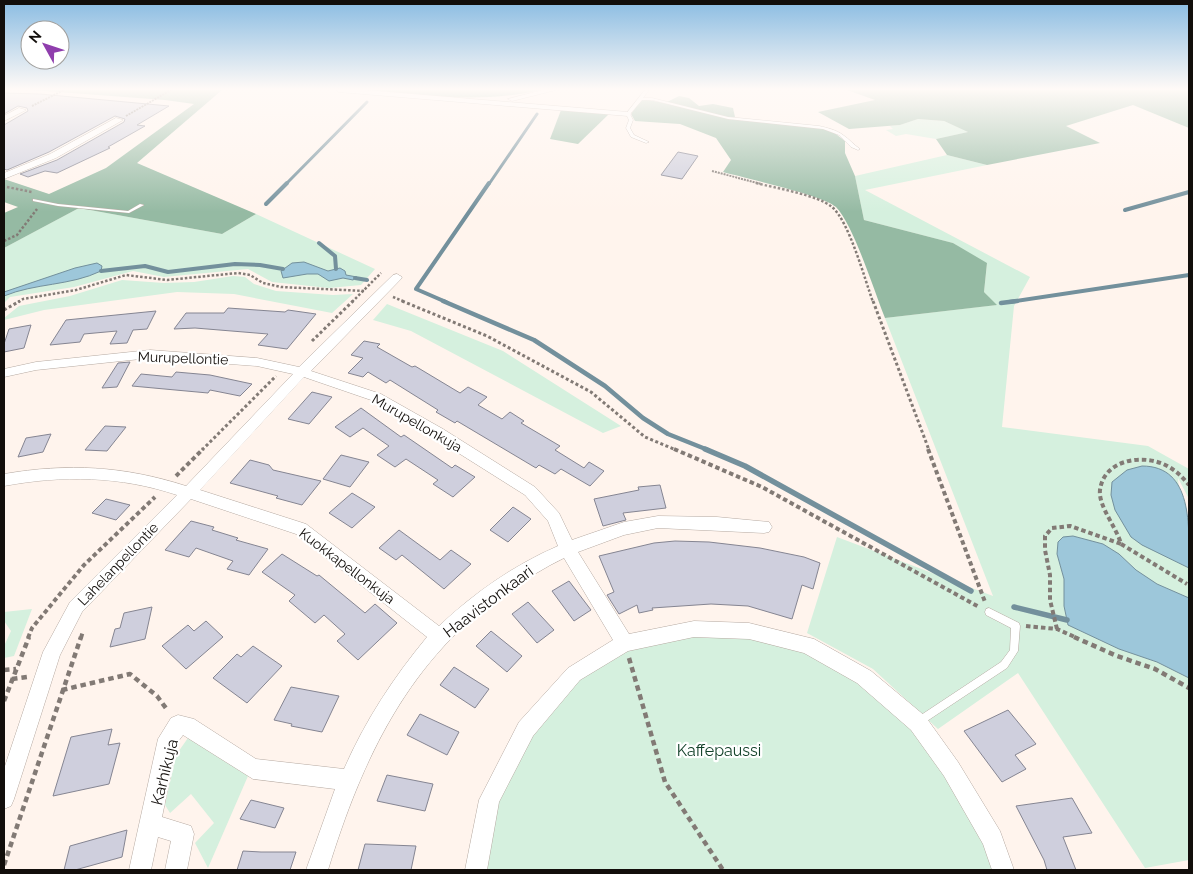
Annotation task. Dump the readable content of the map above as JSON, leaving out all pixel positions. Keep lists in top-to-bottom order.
{
  "streets": {
    "street": [
      "Murupellontie",
      "Murupellonkuja",
      "Lahelanpellontie",
      "Kuokkapellonkuja",
      "Haavistonkaari",
      "Karhikuja"
    ]
  },
  "crossings": [
    ["Murupellontie", "Murupellonkuja"],
    ["Murupellontie", "Lahelanpellontie"],
    ["Murupellonkuja", "Lahelanpellontie"],
    ["Murupellonkuja", "Haavistonkaari"],
    ["Lahelanpellontie", "Kuokkapellonkuja"],
    ["Kuokkapellonkuja", "Haavistonkaari"],
    ["Haavistonkaari", "Karhikuja"]
  ],
  "parks": ["Kaffepaussi"],
  "north": "top left"
}
